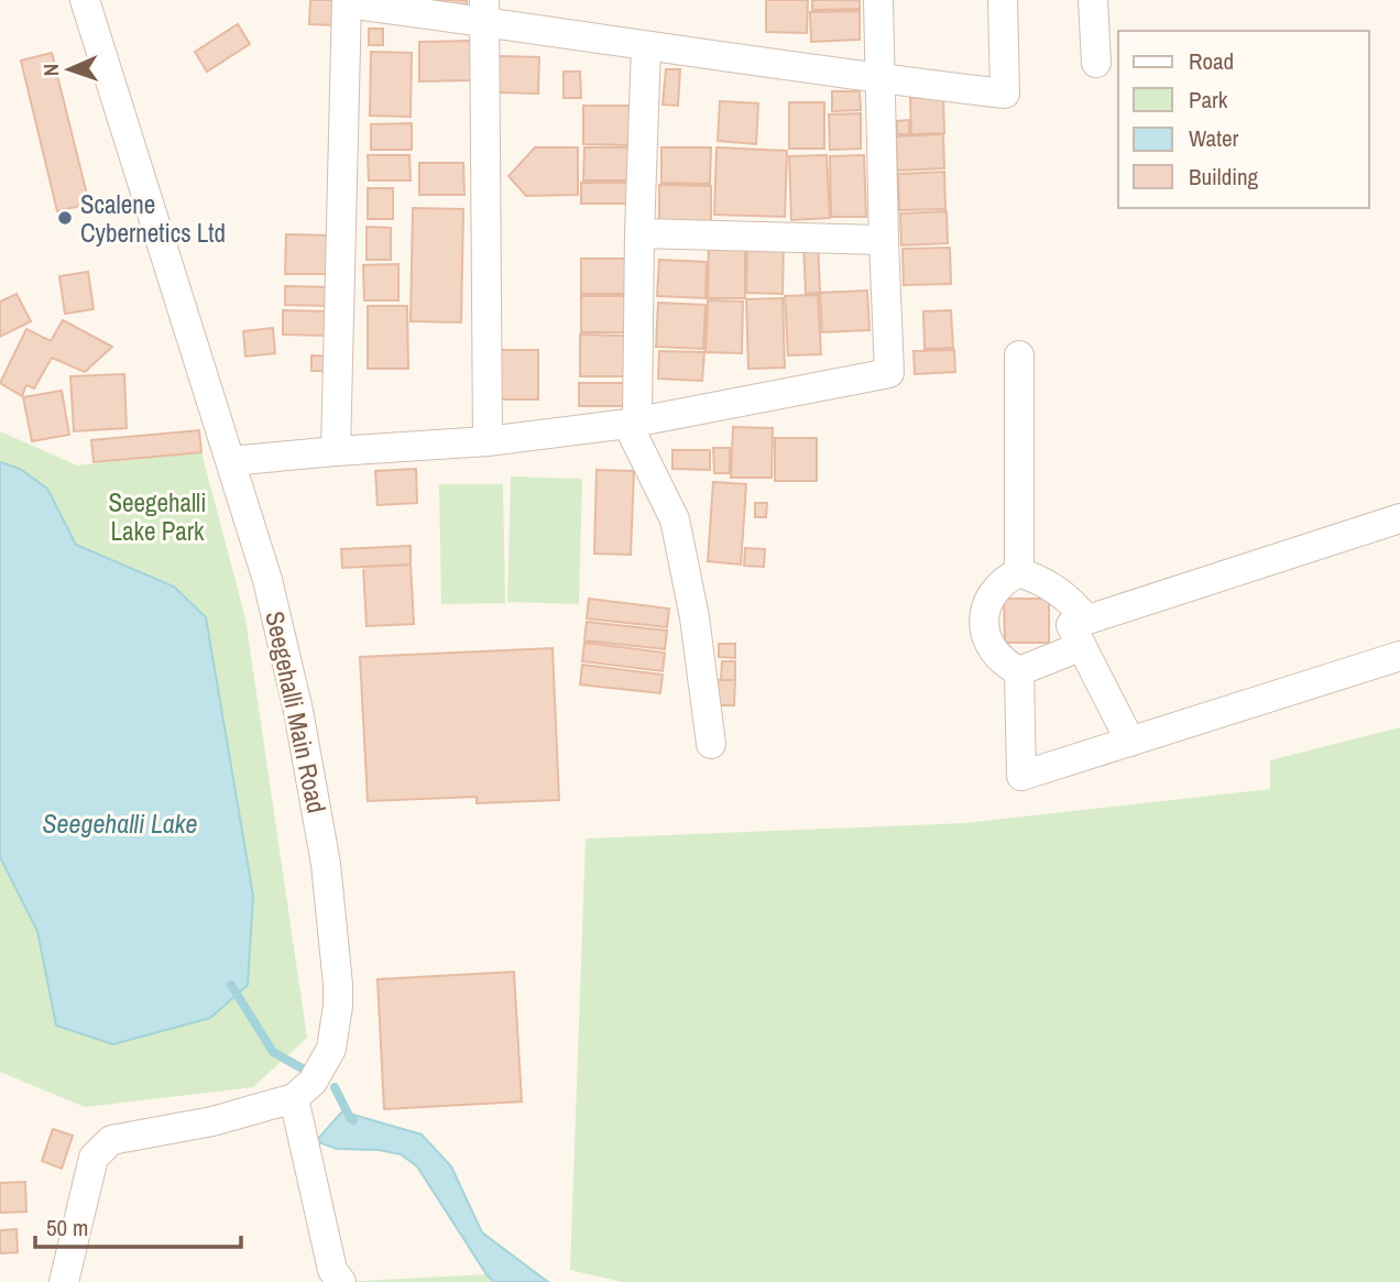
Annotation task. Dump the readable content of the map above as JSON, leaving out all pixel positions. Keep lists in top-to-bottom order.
{
  "streets": {
    "street": ["Seegehalli Main Road"]
  },
  "water": ["Seegehalli Lake"],
  "parks": ["Seegehalli Lake Park"],
  "places": ["Scalene Cybernetics Ltd"],
  "legend": [
    "Road",
    "Park",
    "Water",
    "Building"
  ],
  "scale_bar": "50 m",
  "north": "left"
}
